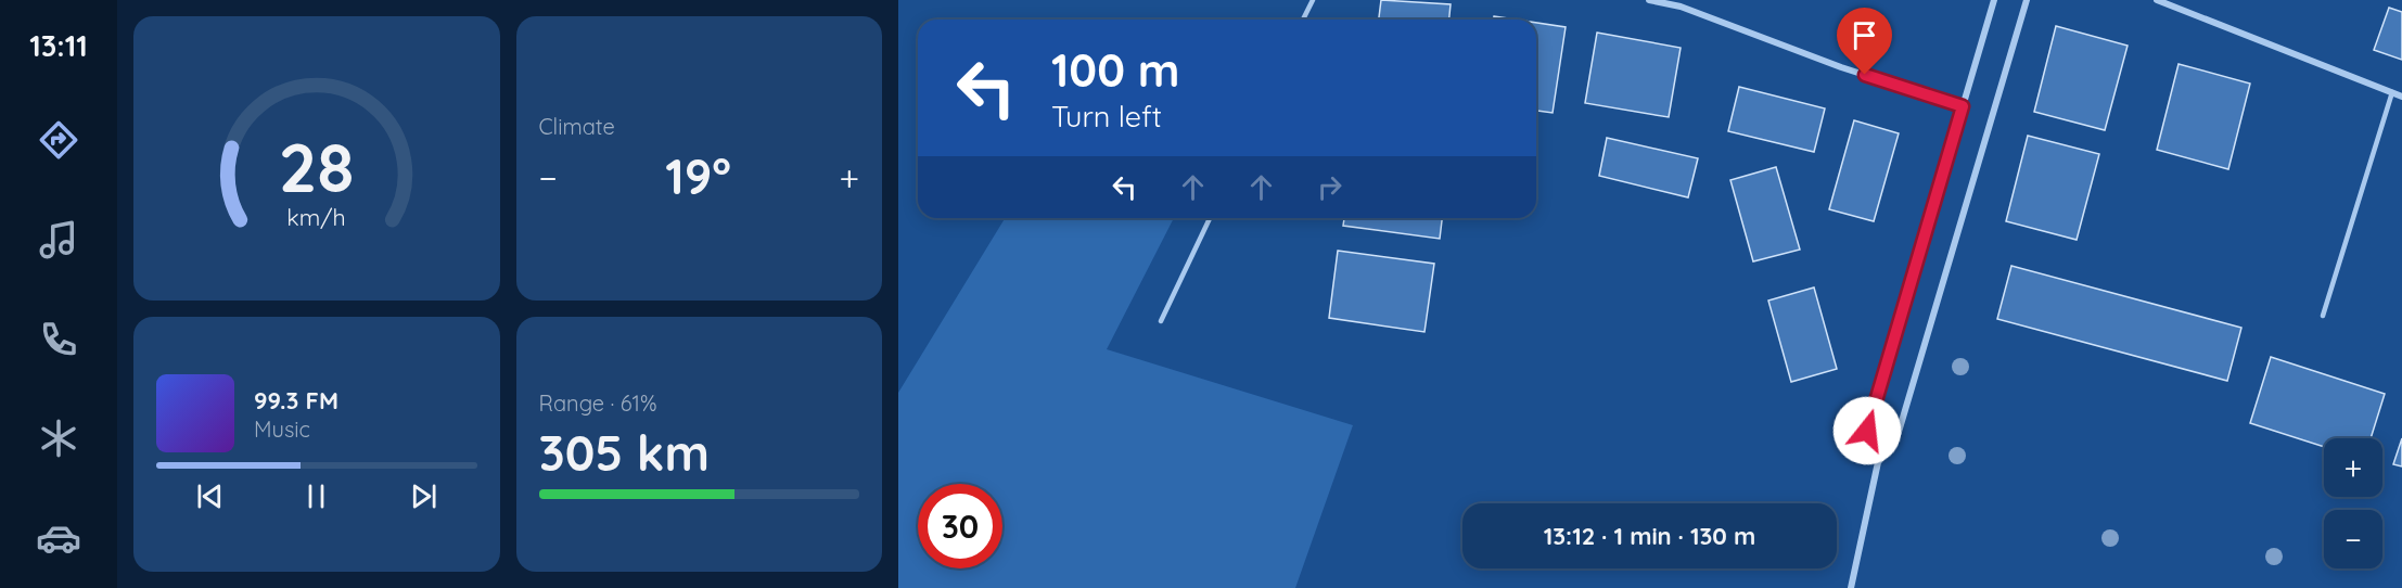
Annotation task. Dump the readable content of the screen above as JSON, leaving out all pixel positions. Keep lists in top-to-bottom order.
{
  "page": {
    "tabs": "13:11",
    "tile": [
      "Climate",
      ["Range · 61%", "305 km"]
    ],
    "turn": ["100 m", "Turn left"],
    "heat": ["−", "19°", "+"],
    "song": ["99.3 FM", "Music"],
    "map_buttons": ["+", "−"],
    "limit": "30",
    "trip": "13:12 · 1 min · 130 m",
    "gauge": ["28", "km/h"]
  }
}
